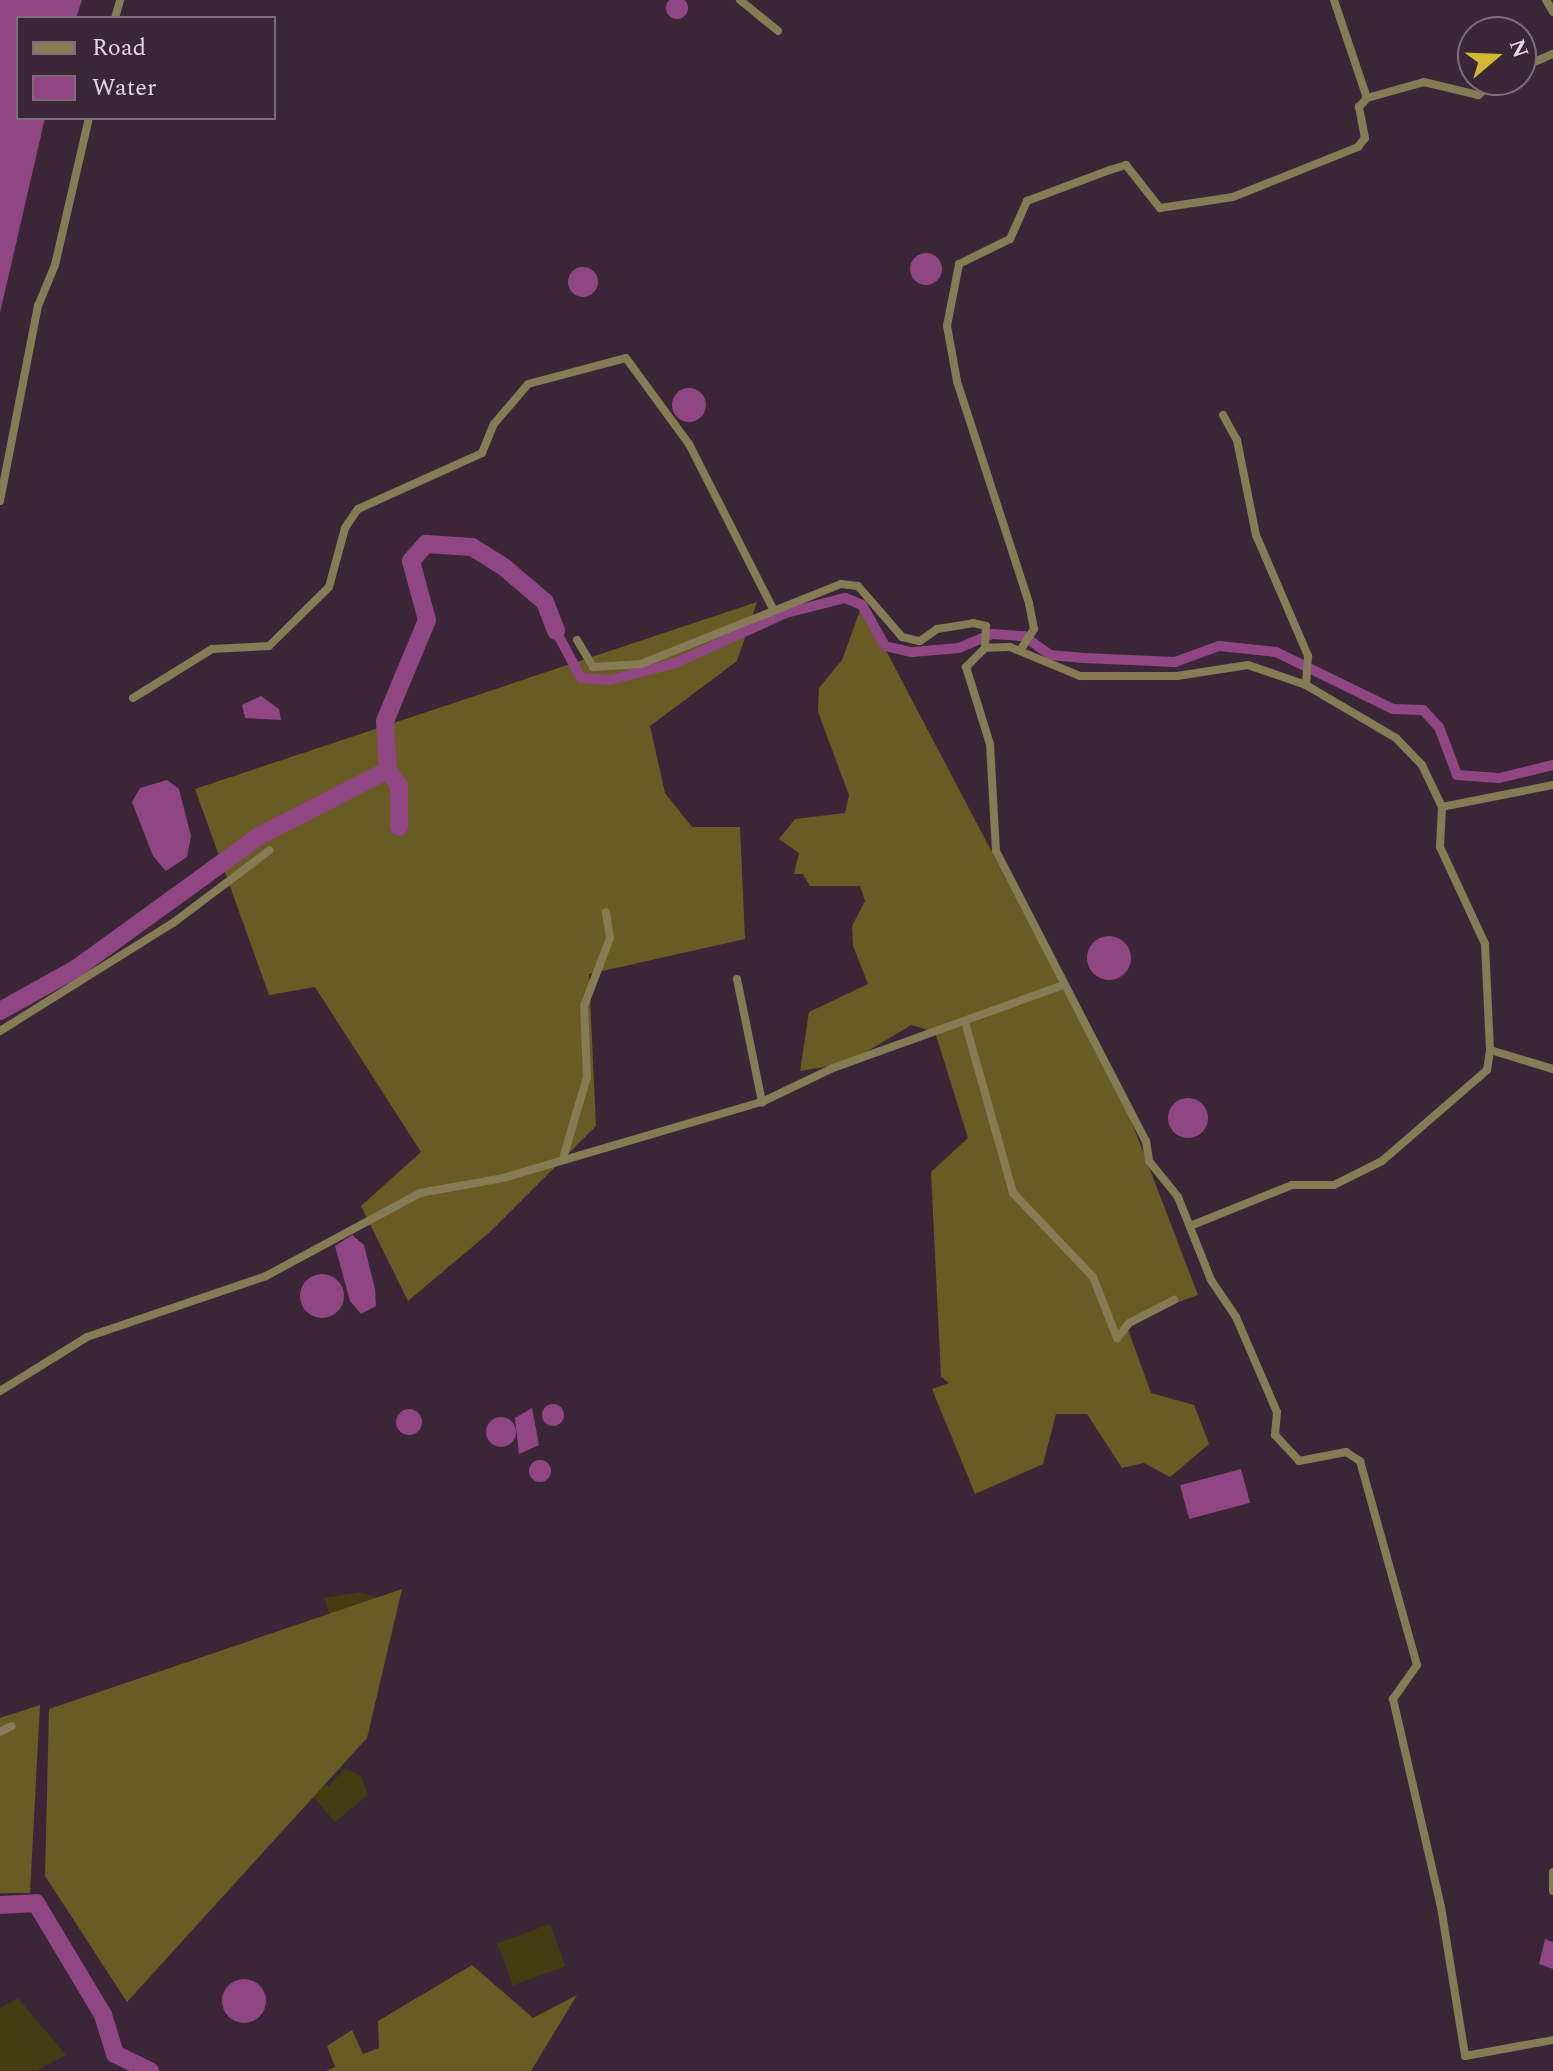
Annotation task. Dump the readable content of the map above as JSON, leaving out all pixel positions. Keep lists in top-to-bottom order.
{
  "legend": ["Road", "Water"],
  "north": "right"
}
